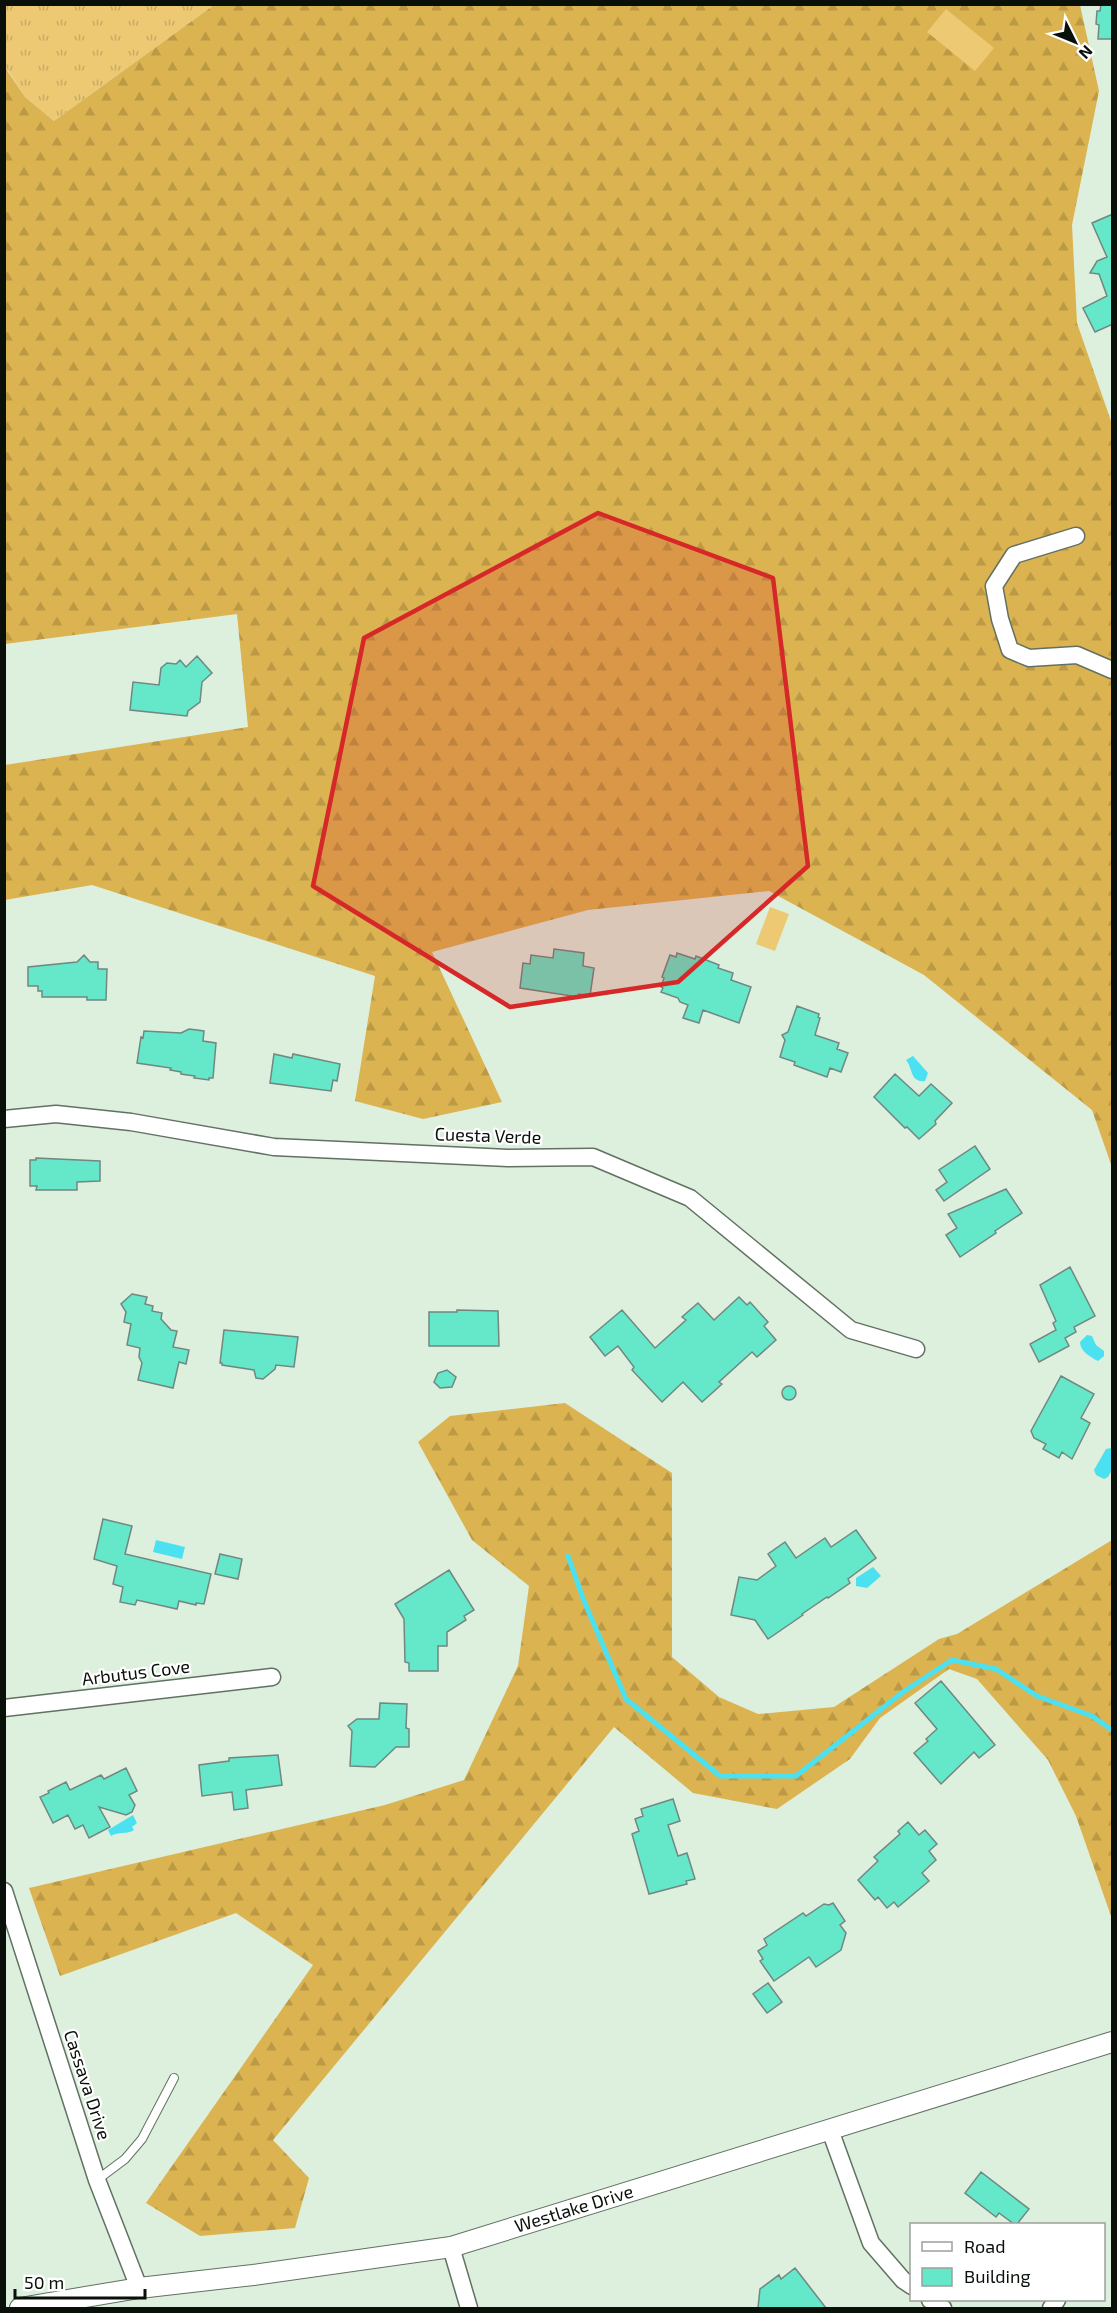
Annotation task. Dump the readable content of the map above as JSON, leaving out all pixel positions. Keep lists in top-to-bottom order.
{
  "streets": {
    "street": [
      "Cuesta Verde",
      "Arbutus Cove",
      "Cassava Drive",
      "Westlake Drive"
    ]
  },
  "crossings": [
    ["Cassava Drive", "Westlake Drive"]
  ],
  "legend": ["Road", "Building"],
  "scale_bar": "50 m",
  "north": "bottom right"
}
